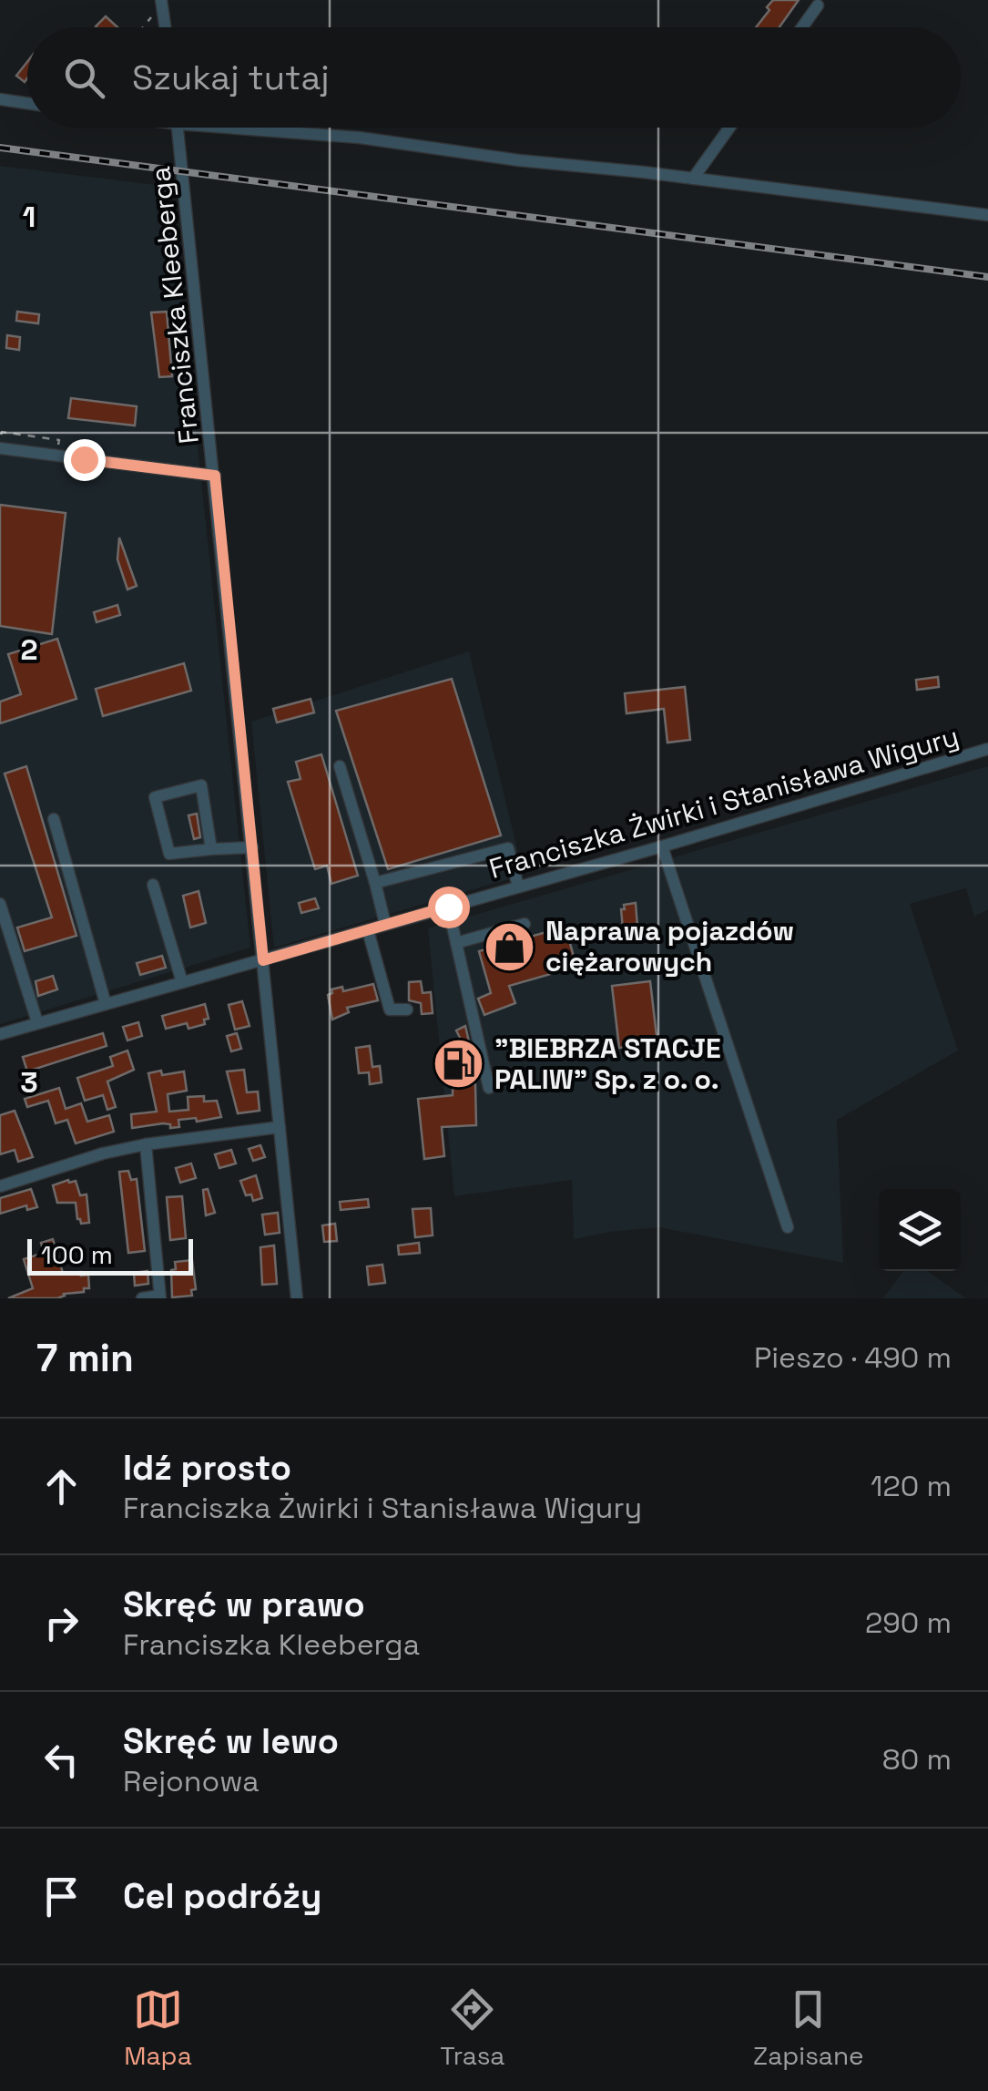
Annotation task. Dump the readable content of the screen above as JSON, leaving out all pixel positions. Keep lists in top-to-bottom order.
{
  "streets": {
    "street": ["Franciszka Kleeberga", "Franciszka Żwirki i Stanisława Wigury"]
  },
  "crossings": [
    ["Franciszka Kleeberga", "Franciszka Żwirki i Stanisława Wigury"]
  ],
  "places": {
    "shop": ["Naprawa pojazdów ciężarowych"],
    "fuel station": ["\"BIEBRZA STACJE PALIW\" Sp. z o. o."]
  },
  "scale_bar": "100 m",
  "page": {
    "search": "Szukaj tutaj",
    "scale": "100 m",
    "heading": ["7 min", "Pieszo · 490 m"],
    "list": [
      ["Idź prosto", "Franciszka Żwirki i Stanisława Wigury", "120 m"],
      ["Skręć w prawo", "Franciszka Kleeberga", "290 m"],
      ["Skręć w lewo", "Rejonowa", "80 m"],
      "Cel podróży"
    ],
    "nav": ["Mapa", "Trasa", "Zapisane"]
  },
  "grid": {
    "rows": ["1", "2", "3"]
  }
}
